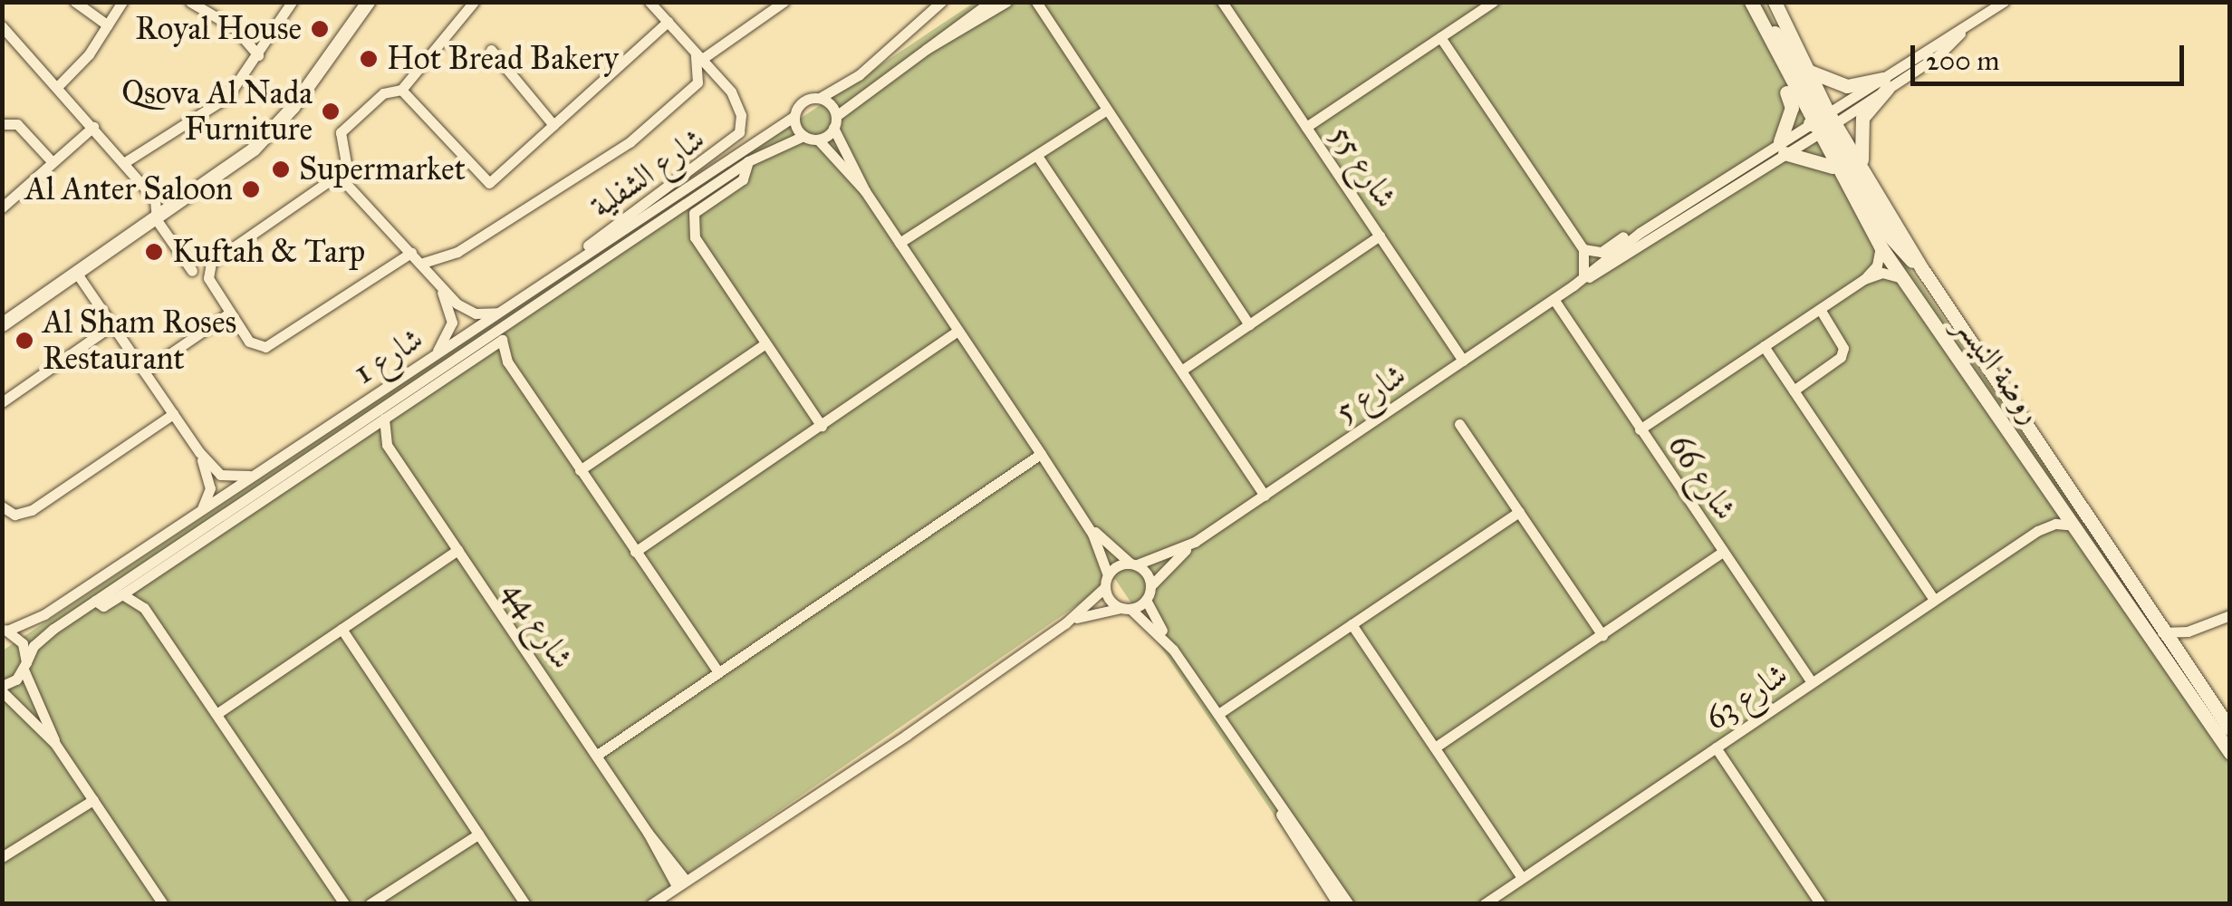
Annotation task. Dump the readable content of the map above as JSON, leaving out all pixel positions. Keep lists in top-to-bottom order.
{
  "streets": {
    "street": [
      "شارع 55",
      "شارع الشفلية",
      "شارع 1",
      "روضة النيسر",
      "شارع 5",
      "شارع 66",
      "شارع 44",
      "شارع 63"
    ]
  },
  "crossings": [
    ["شارع 55", "شارع 5"],
    ["شارع الشفلية", "شارع 1"],
    ["شارع 1", "شارع 44"],
    ["روضة النيسر", "شارع 63"],
    ["شارع 5", "شارع 66"],
    ["شارع 66", "شارع 63"]
  ],
  "places": [
    "Royal House",
    "Hot Bread Bakery",
    "Qsova Al Nada Furniture",
    "Supermarket",
    "Al Anter Saloon",
    "Kuftah & Tarp",
    "Al Sham Roses Restaurant"
  ],
  "scale_bar": "200 m"
}
